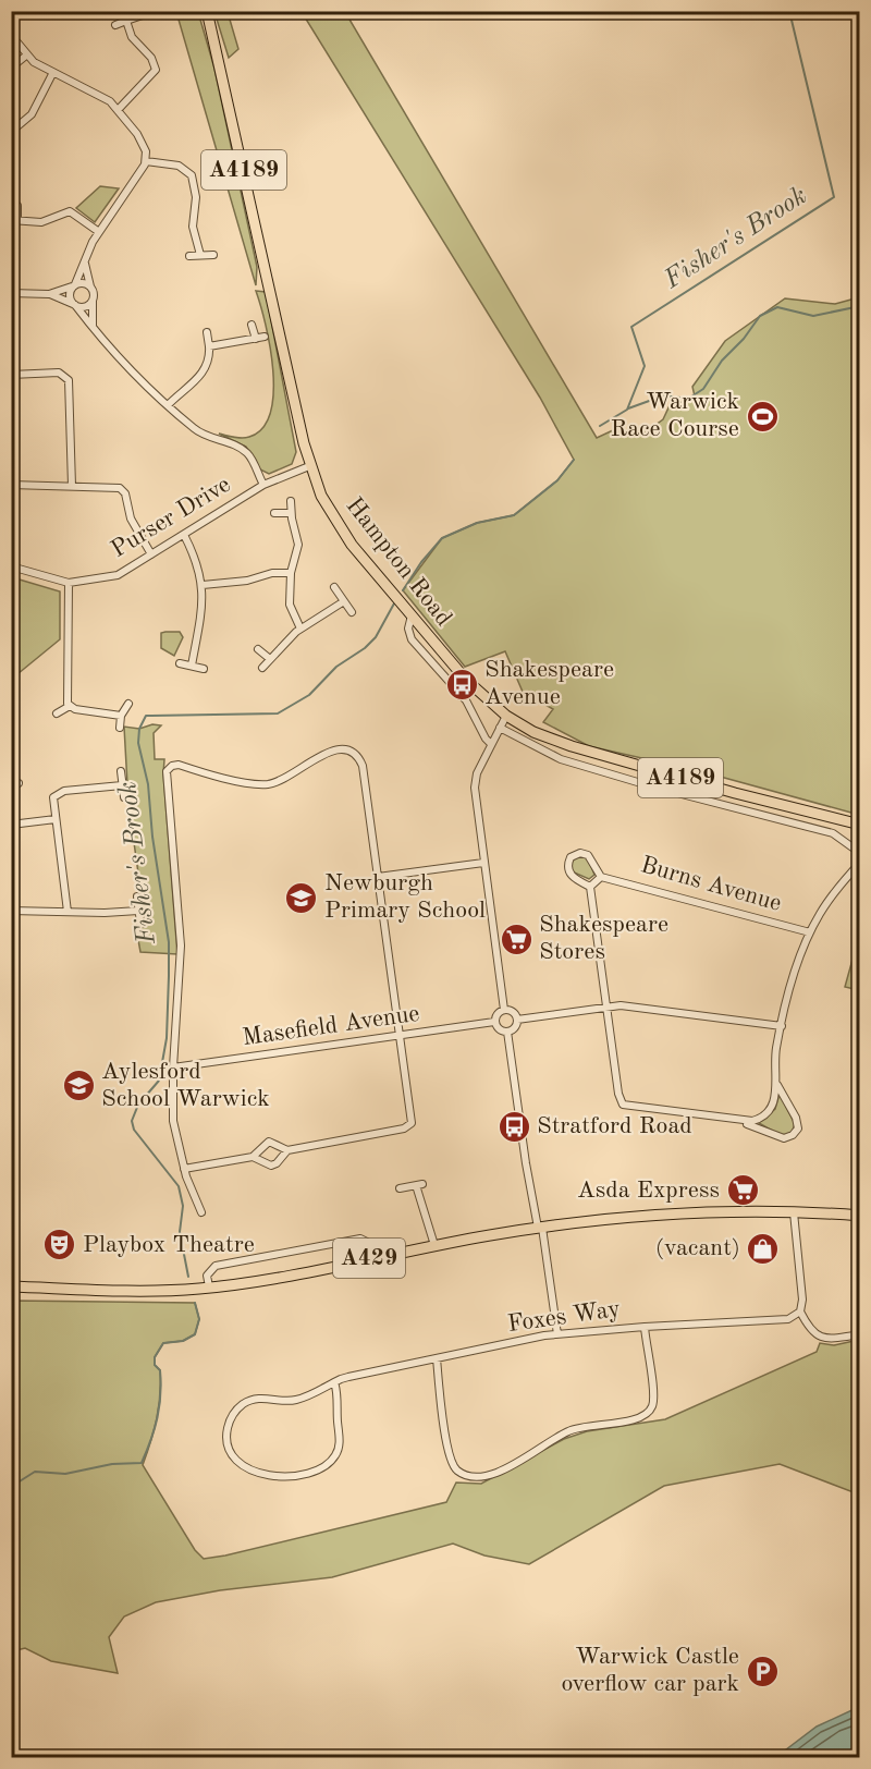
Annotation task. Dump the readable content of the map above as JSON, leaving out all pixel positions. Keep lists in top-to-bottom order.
{
  "streets": {
    "main road": ["A4189", "Hampton Road", "A429"],
    "street": [
      "Purser Drive",
      "Burns Avenue",
      "Masefield Avenue",
      "Foxes Way"
    ]
  },
  "crossings": [
    ["Purser Drive", "Hampton Road"]
  ],
  "water": ["Fisher's Brook"],
  "places": {
    "sports": ["Warwick Race Course"],
    "bus stop": ["Shakespeare Avenue", "Stratford Road"],
    "school or university": ["Newburgh Primary School", "Aylesford School Warwick"],
    "supermarket": ["Shakespeare Stores", "Asda Express"],
    "theatre": ["Playbox Theatre"],
    "shop": ["(vacant)"],
    "parking": ["Warwick Castle overflow car park"]
  }
}
